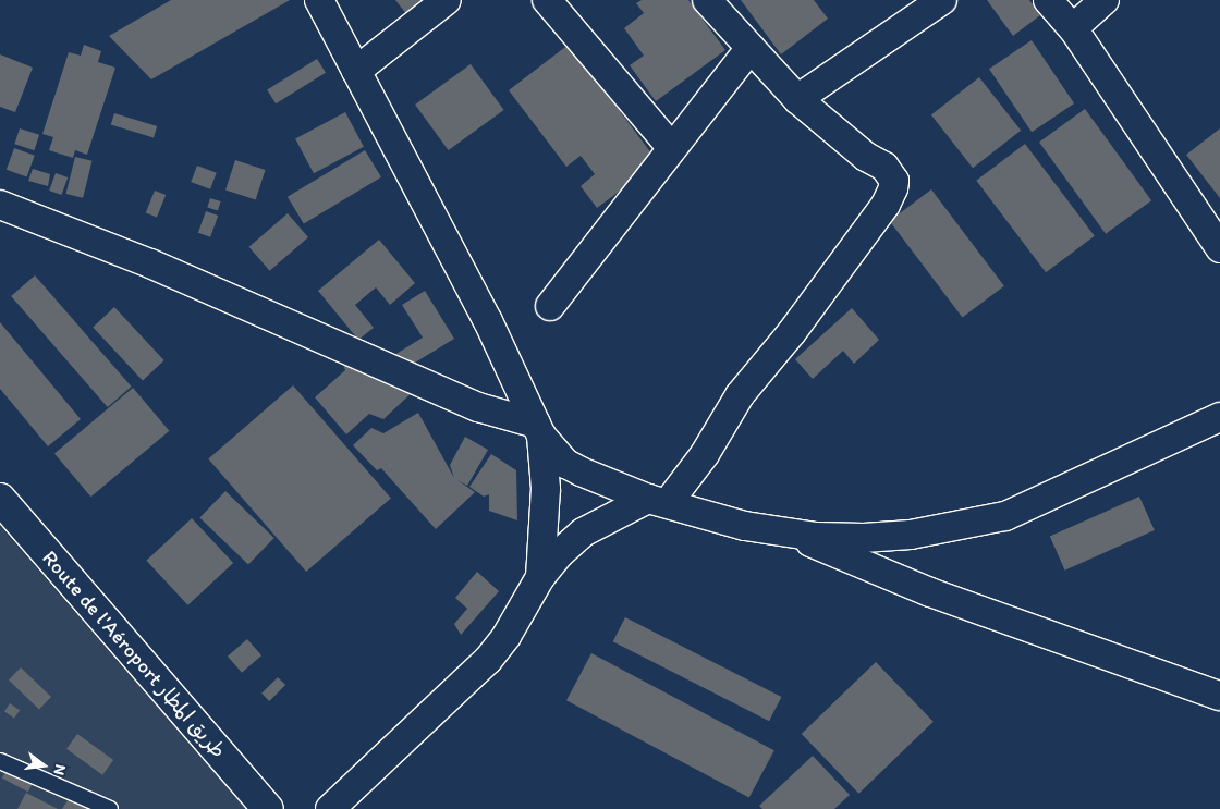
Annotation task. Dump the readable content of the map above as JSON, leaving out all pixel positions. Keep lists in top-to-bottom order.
{
  "streets": {
    "street": ["Route de l'Aéroport طريق المطار"]
  },
  "north": "right"
}
